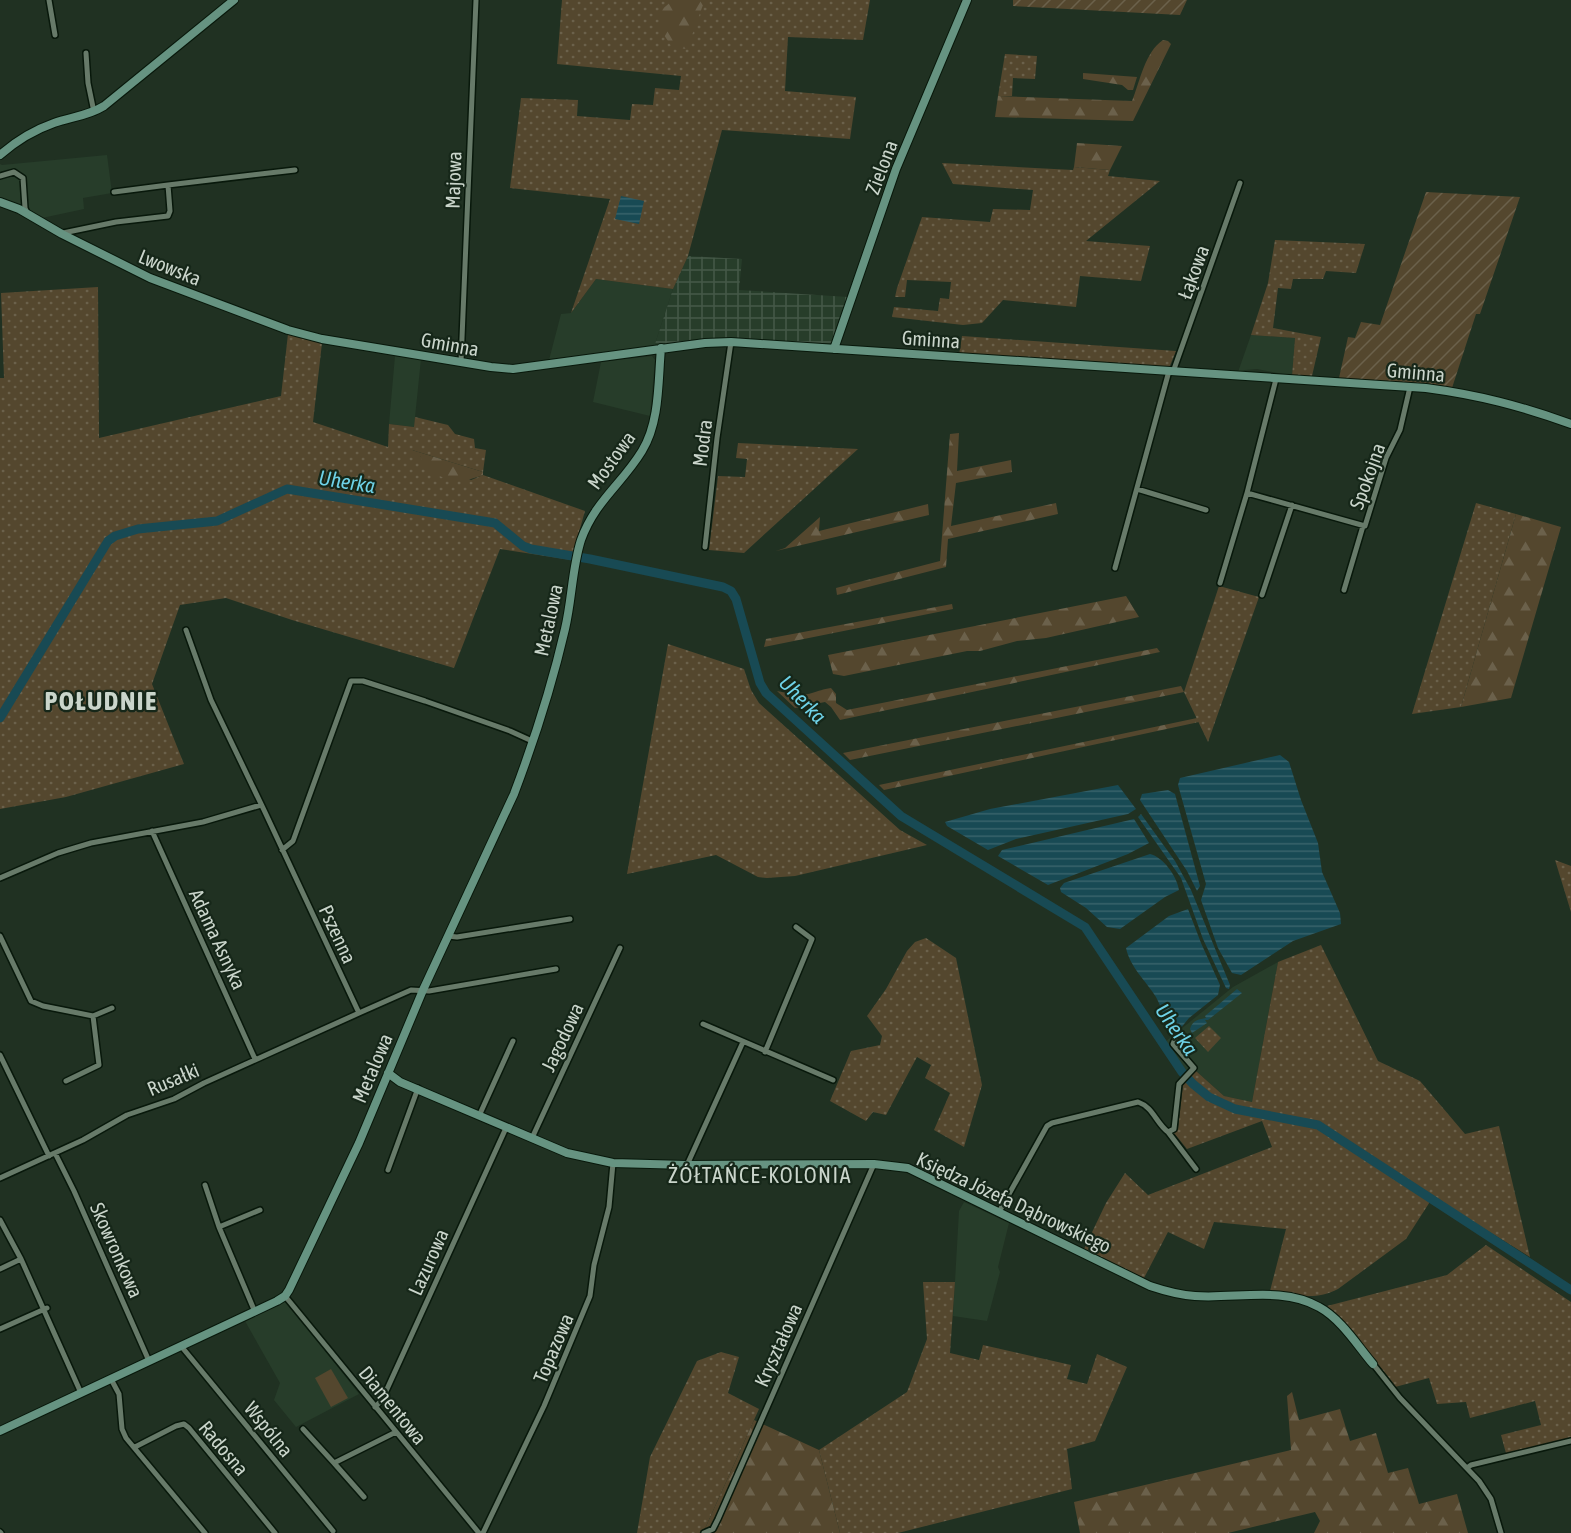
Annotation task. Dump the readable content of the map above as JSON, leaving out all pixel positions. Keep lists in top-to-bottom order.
{
  "streets": {
    "street": [
      "Zielona",
      "Majowa",
      "Lwowska",
      "Łąkowa",
      "Gminna",
      "Modra",
      "Mostowa",
      "Spokojna",
      "Metalowa",
      "Pszenna",
      "Adama Asnyka",
      "Jagodowa",
      "Rusałki",
      "Księdza Józefa Dąbrowskiego",
      "Skowronkowa",
      "Lazurowa",
      "Kryształowa",
      "Topazowa",
      "Diamentowa",
      "Wspólna",
      "Radosna"
    ]
  },
  "crossings": [
    ["Zielona", "Gminna"],
    ["Majowa", "Gminna"],
    ["Lwowska", "Gminna"],
    ["Łąkowa", "Gminna"],
    ["Gminna", "Modra"],
    ["Gminna", "Mostowa"],
    ["Gminna", "Spokojna"],
    ["Mostowa", "Metalowa"],
    ["Metalowa", "Księdza Józefa Dąbrowskiego"],
    ["Metalowa", "Diamentowa"],
    ["Pszenna", "Rusałki"],
    ["Adama Asnyka", "Rusałki"],
    ["Jagodowa", "Księdza Józefa Dąbrowskiego"],
    ["Rusałki", "Skowronkowa"],
    ["Księdza Józefa Dąbrowskiego", "Lazurowa"],
    ["Księdza Józefa Dąbrowskiego", "Kryształowa"],
    ["Księdza Józefa Dąbrowskiego", "Topazowa"],
    ["Lazurowa", "Diamentowa"]
  ],
  "districts": ["POŁUDNIE", "ŻÓŁTAŃCE-KOLONIA"],
  "water": ["Uherka"]
}
